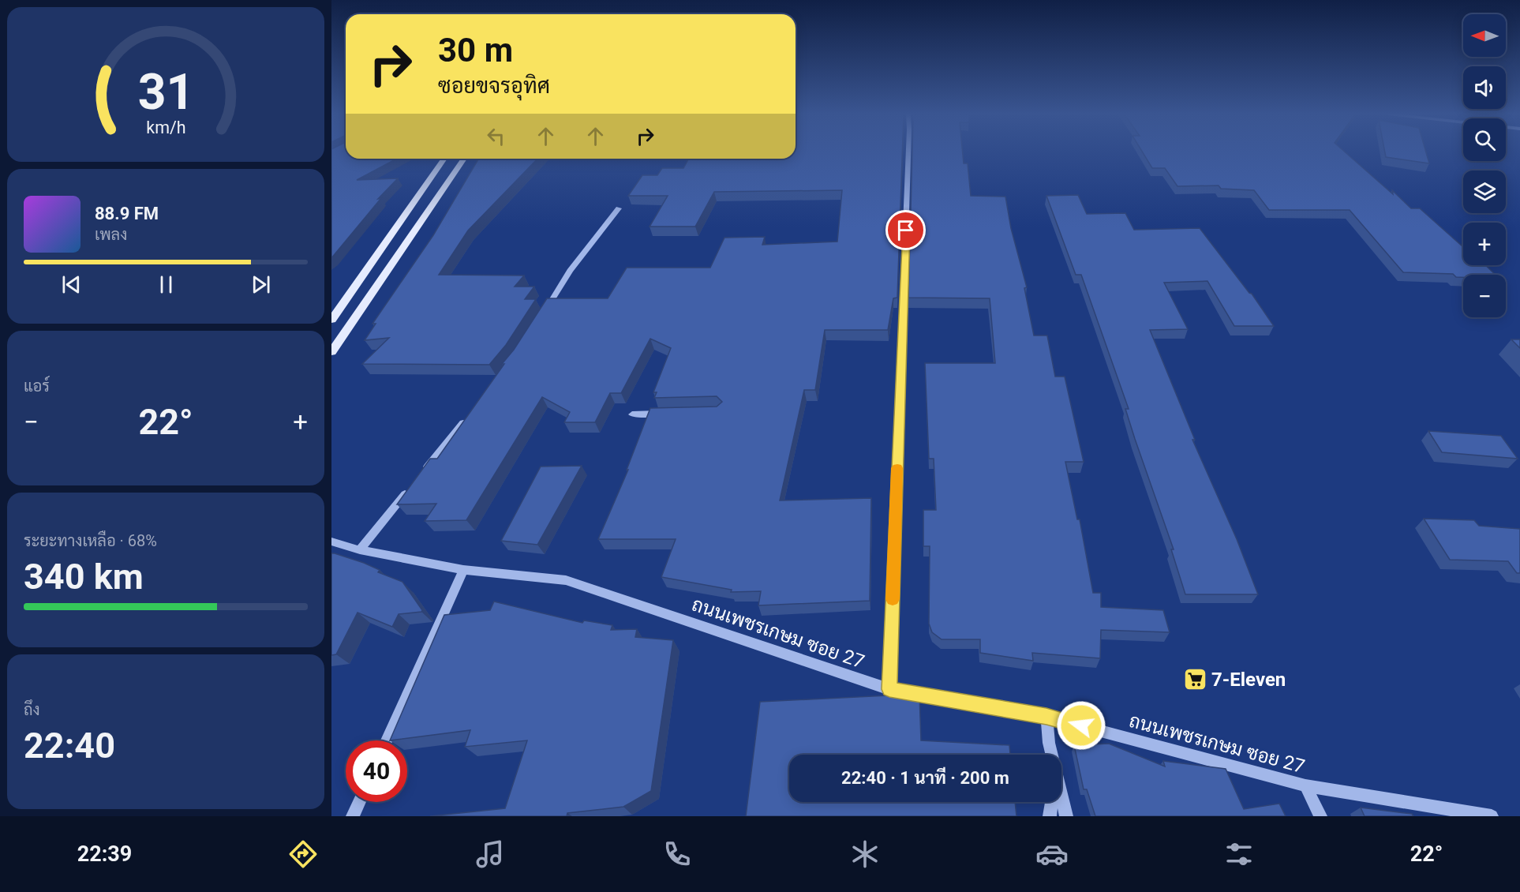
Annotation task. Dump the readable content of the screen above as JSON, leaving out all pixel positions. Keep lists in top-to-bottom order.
{
  "streets": {
    "street": ["ถนนเพชรเกษม ซอย 27"]
  },
  "places": {
    "supermarket": ["7-Eleven"]
  },
  "north": "left",
  "page": {
    "map_buttons": ["+", "−"],
    "turn": ["30 m", "ซอยขจรอุทิศ"],
    "song": ["88.9 FM", "เพลง"],
    "tile": [
      "แอร์",
      ["ระยะทางเหลือ · 68%", "340 km"],
      ["ถึง", "22:40"]
    ],
    "heat": ["−", "22°", "+"],
    "limit": "40",
    "trip": "22:40 · 1 นาที · 200 m",
    "tabs": ["22:39", "22°"],
    "gauge": ["31", "km/h"]
  }
}
